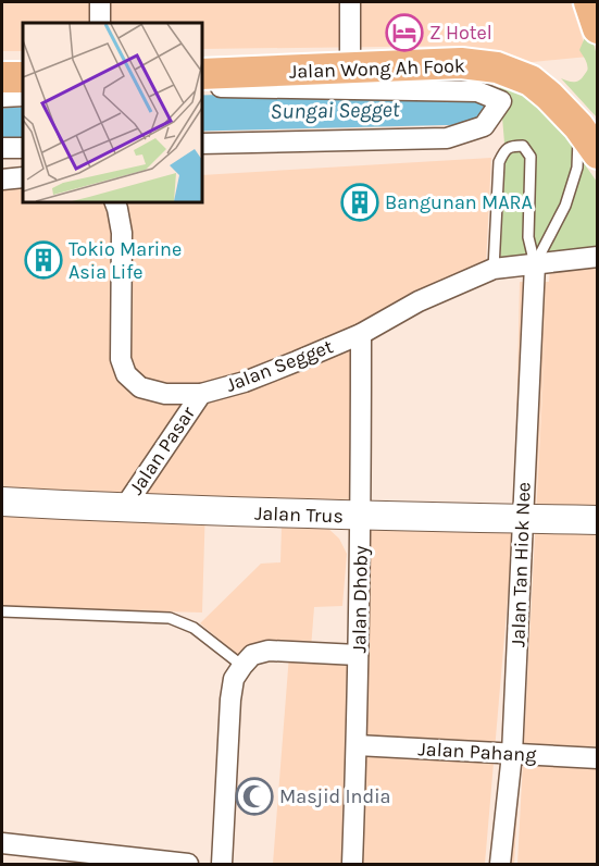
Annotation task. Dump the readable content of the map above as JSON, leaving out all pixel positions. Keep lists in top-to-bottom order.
{
  "streets": {
    "main road": ["Jalan Wong Ah Fook"],
    "street": [
      "Jalan Segget",
      "Jalan Pasar",
      "Jalan Trus",
      "Jalan Tan Hiok Nee",
      "Jalan Dhoby",
      "Jalan Pahang"
    ]
  },
  "crossings": [
    ["Jalan Segget", "Jalan Pasar"],
    ["Jalan Segget", "Jalan Tan Hiok Nee"],
    ["Jalan Segget", "Jalan Dhoby"],
    ["Jalan Pasar", "Jalan Trus"],
    ["Jalan Trus", "Jalan Tan Hiok Nee"],
    ["Jalan Trus", "Jalan Dhoby"],
    ["Jalan Tan Hiok Nee", "Jalan Pahang"],
    ["Jalan Dhoby", "Jalan Pahang"]
  ],
  "water": ["Sungai Segget"],
  "places": {
    "hotel": ["Z Hotel"],
    "building": ["Bangunan MARA", "Tokio Marine Asia Life"],
    "mosque": ["Masjid India"]
  }
}
